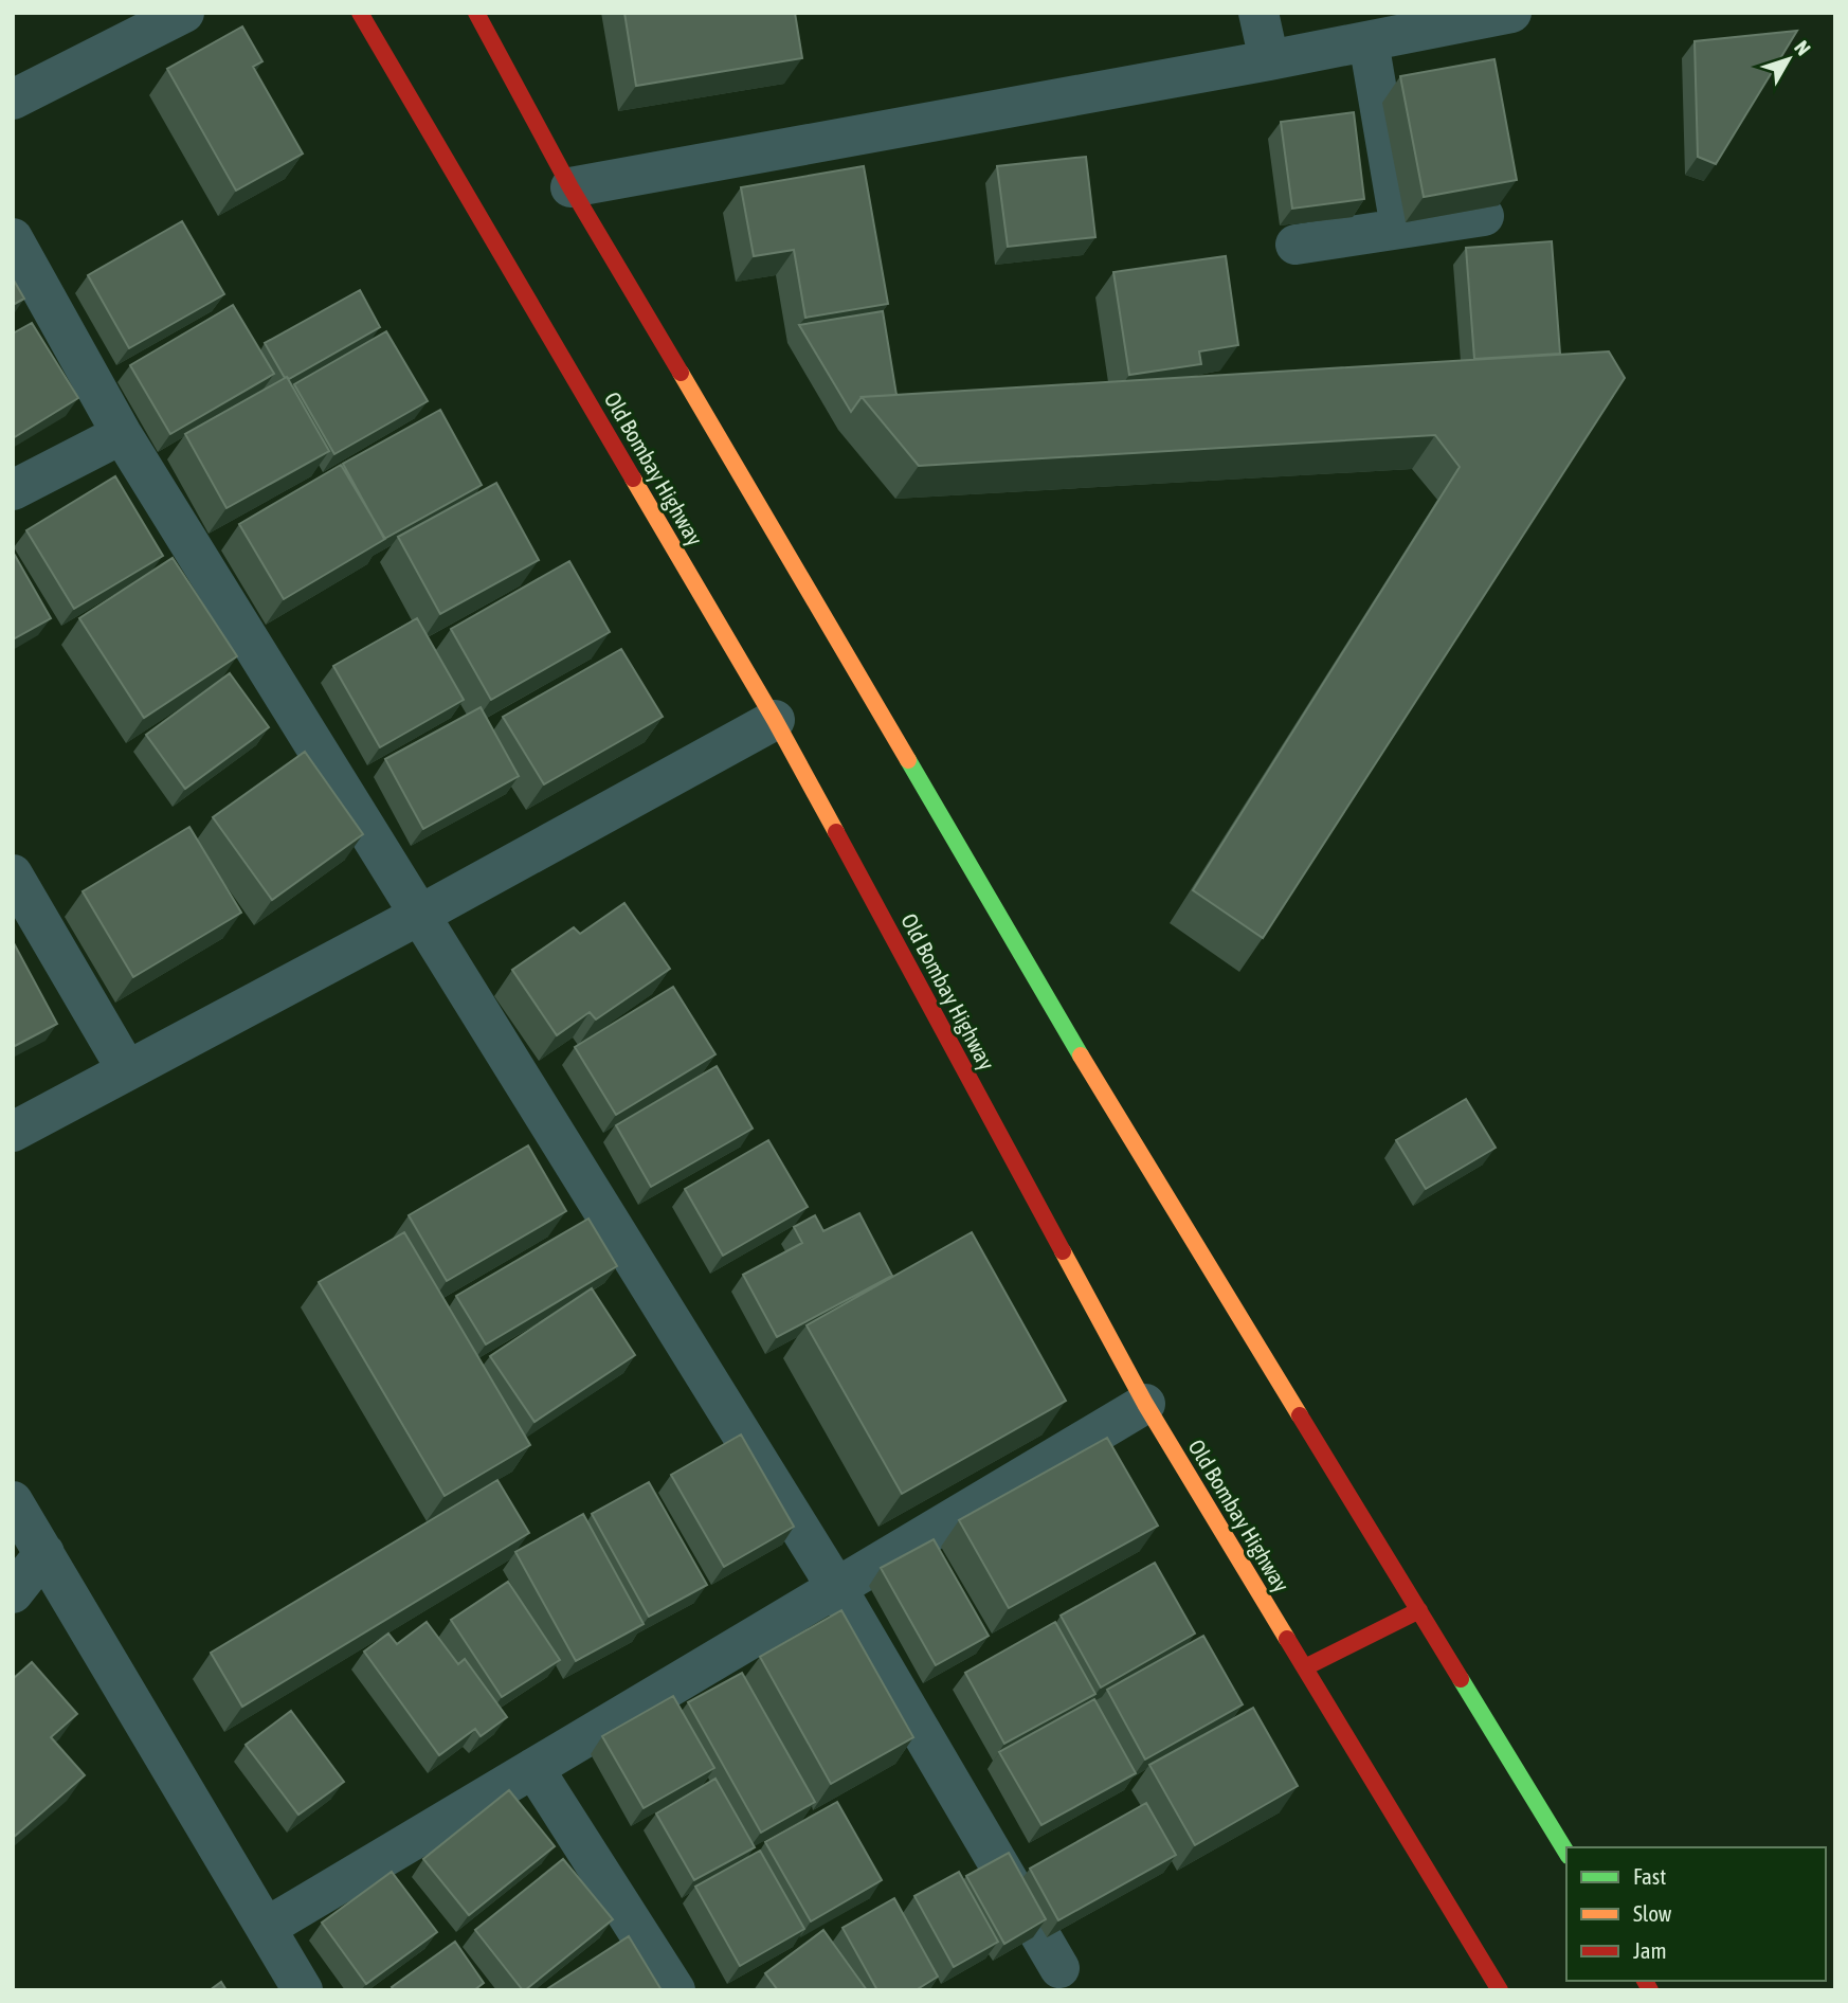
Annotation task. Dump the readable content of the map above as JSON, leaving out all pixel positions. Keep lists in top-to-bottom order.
{
  "streets": {
    "main road": ["Old Bombay Highway"]
  },
  "legend": ["Fast", "Slow", "Jam"],
  "north": "top right"
}
